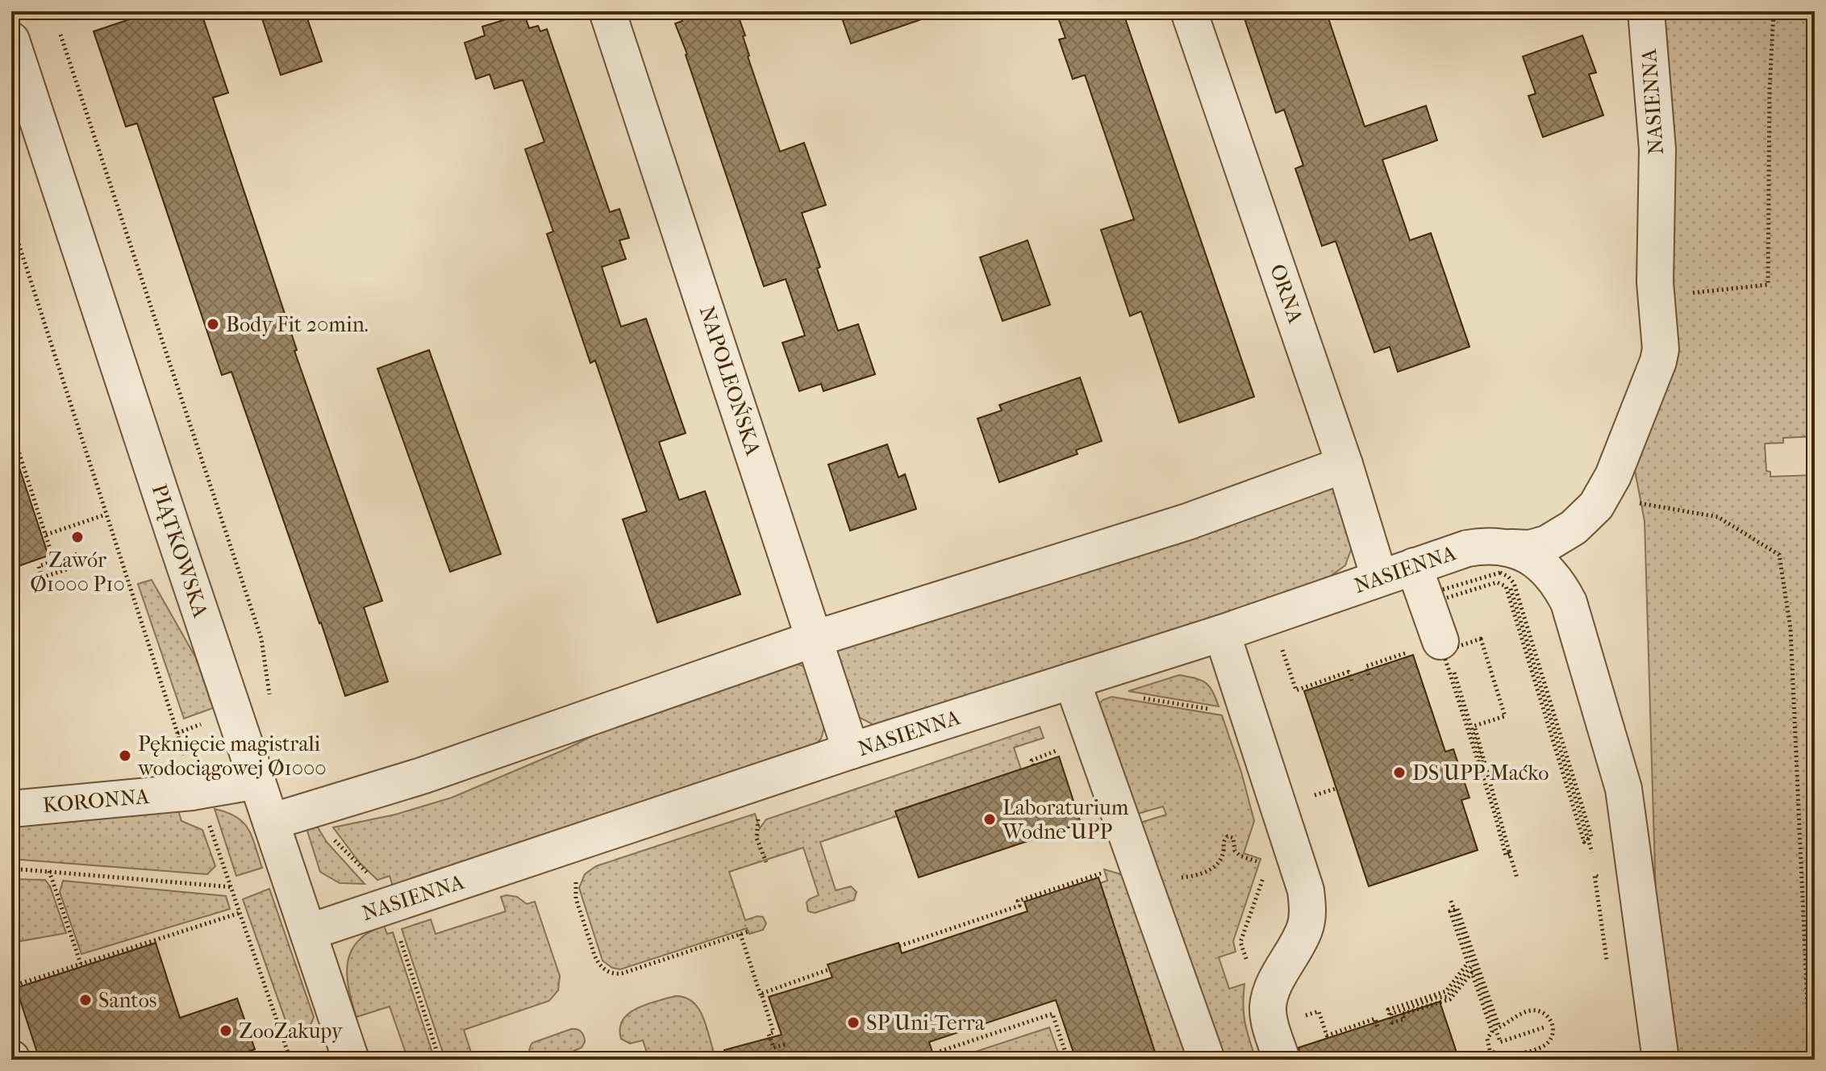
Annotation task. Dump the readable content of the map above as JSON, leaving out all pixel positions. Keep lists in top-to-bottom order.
{
  "streets": {
    "street": [
      "NASIENNA",
      "ORNA",
      "NAPOLEOŃSKA",
      "PIĄTKOWSKA",
      "KORONNA"
    ]
  },
  "crossings": [
    ["NASIENNA", "ORNA"],
    ["NASIENNA", "NAPOLEOŃSKA"],
    ["NASIENNA", "PIĄTKOWSKA"],
    ["PIĄTKOWSKA", "KORONNA"]
  ],
  "places": [
    "Body Fit 20min.",
    "Zawór Ø1000 P10",
    "Pęknięcie magistrali wodociągowej Ø1000",
    "DS UPP Maćko",
    "Laboraturium Wodne UPP",
    "Santos",
    "SP Uni-Terra",
    "ZooZakupy"
  ]
}
